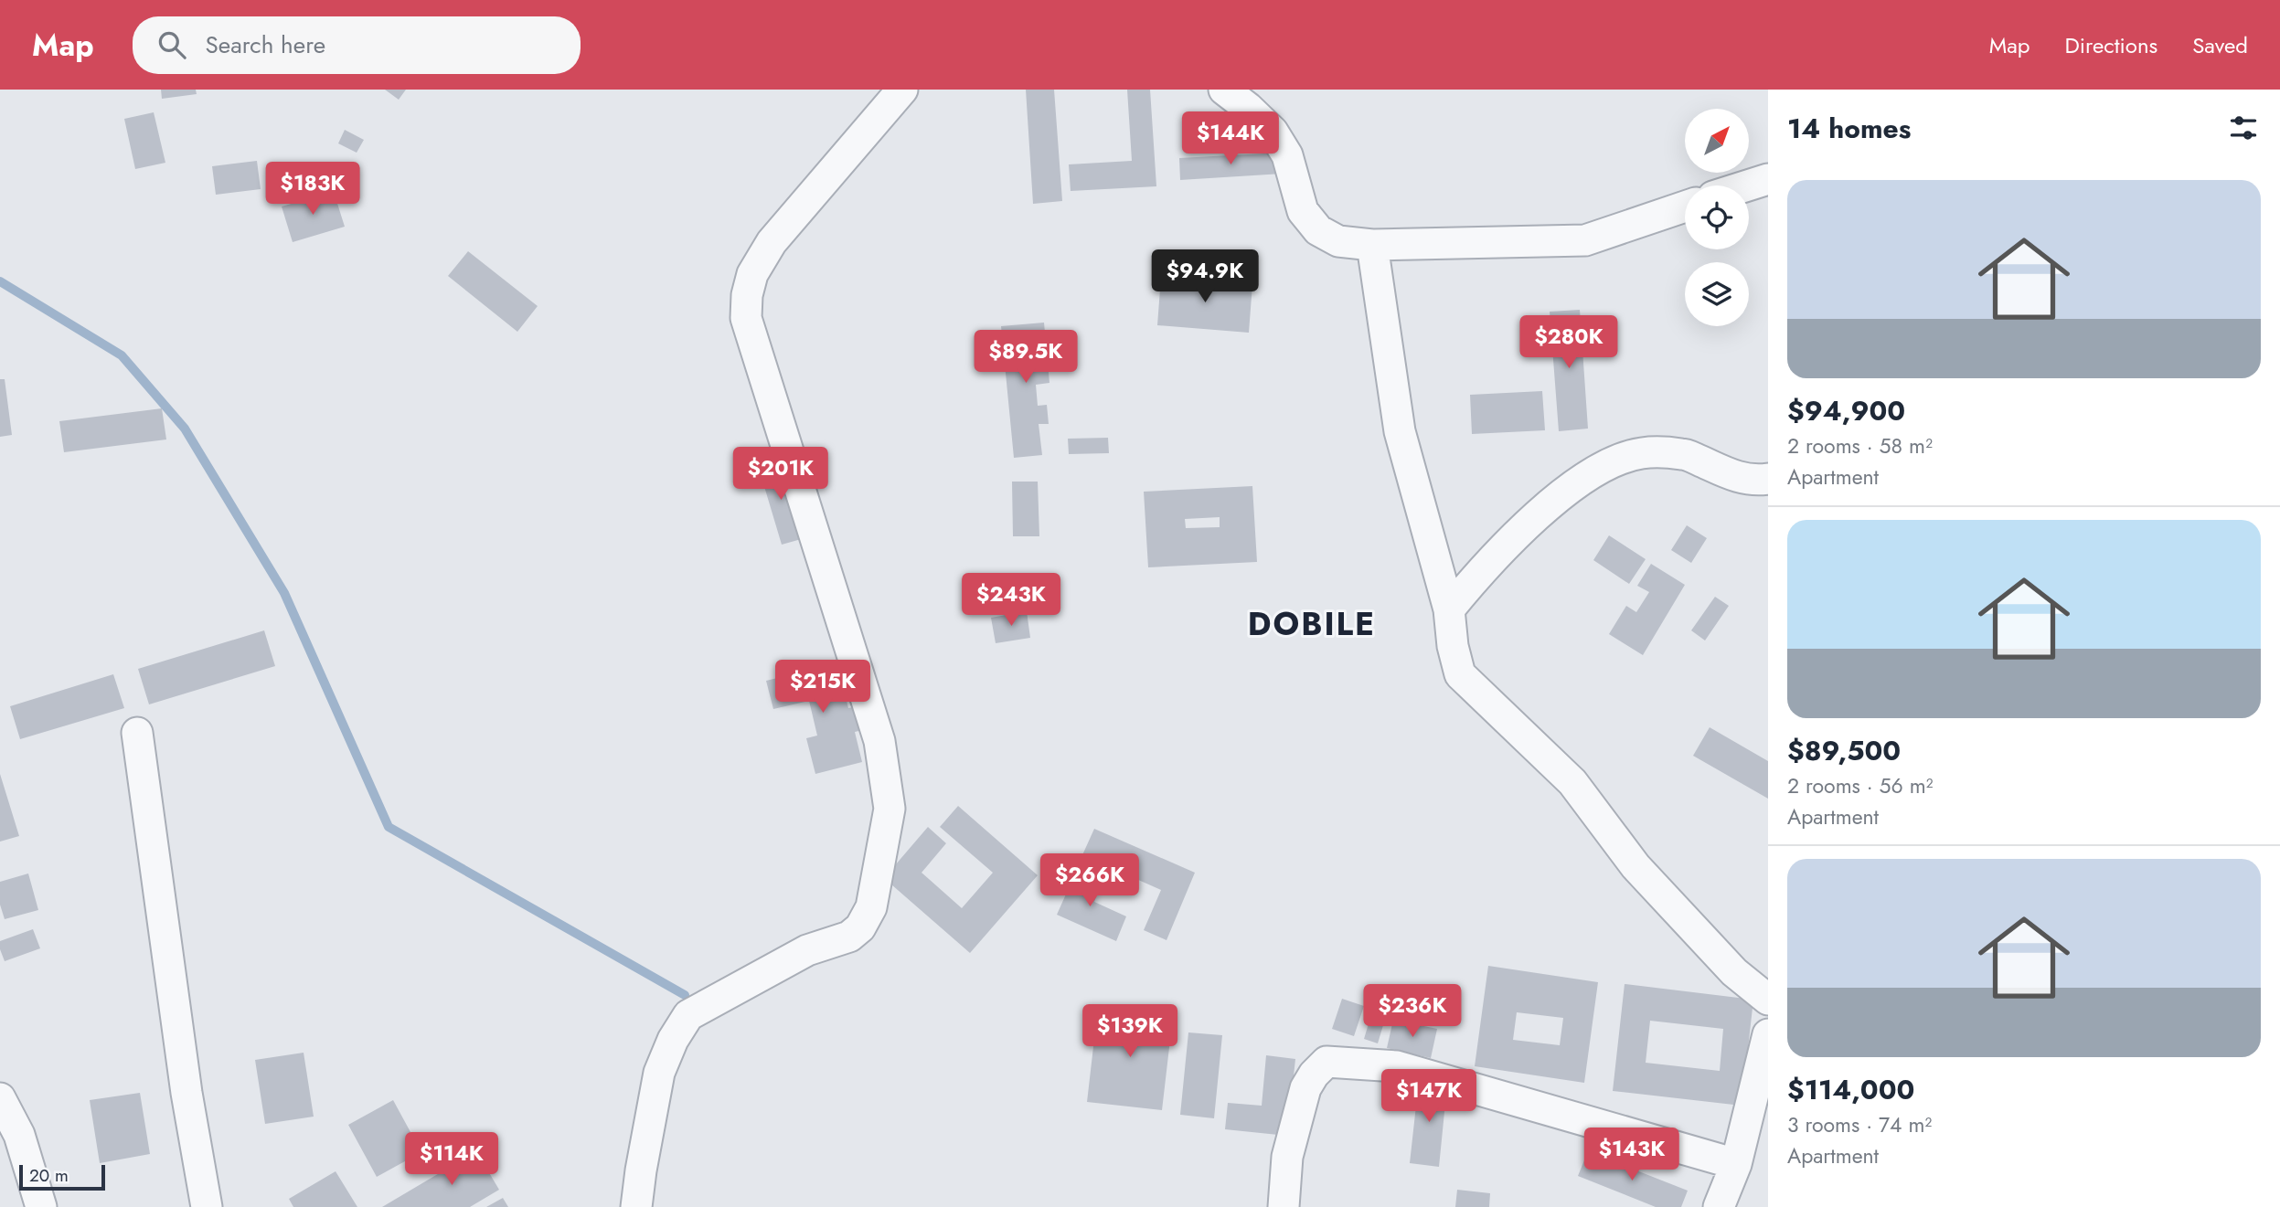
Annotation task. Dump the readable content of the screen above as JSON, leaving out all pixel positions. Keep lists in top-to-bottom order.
{
  "districts": ["DOBILE"],
  "scale_bar": "20 m",
  "north": "top right",
  "page": {
    "header": "Map",
    "search": "Search here",
    "nav": ["Map", "Directions", "Saved"],
    "heading": "14 homes",
    "price": [
      "$144K",
      "$183K",
      "$94.9K",
      "$280K",
      "$89.5K",
      "$201K",
      "$243K",
      "$215K",
      "$266K",
      "$236K",
      "$139K",
      "$147K",
      "$143K",
      "$114K"
    ],
    "list": [
      {
        "name": "$94,900",
        "note": "2 rooms · 58 m² · Apartment"
      },
      {
        "name": "$89,500",
        "note": "2 rooms · 56 m² · Apartment"
      },
      {
        "name": "$114,000",
        "note": "3 rooms · 74 m² · Apartment"
      }
    ],
    "scale": "20 m"
  }
}
